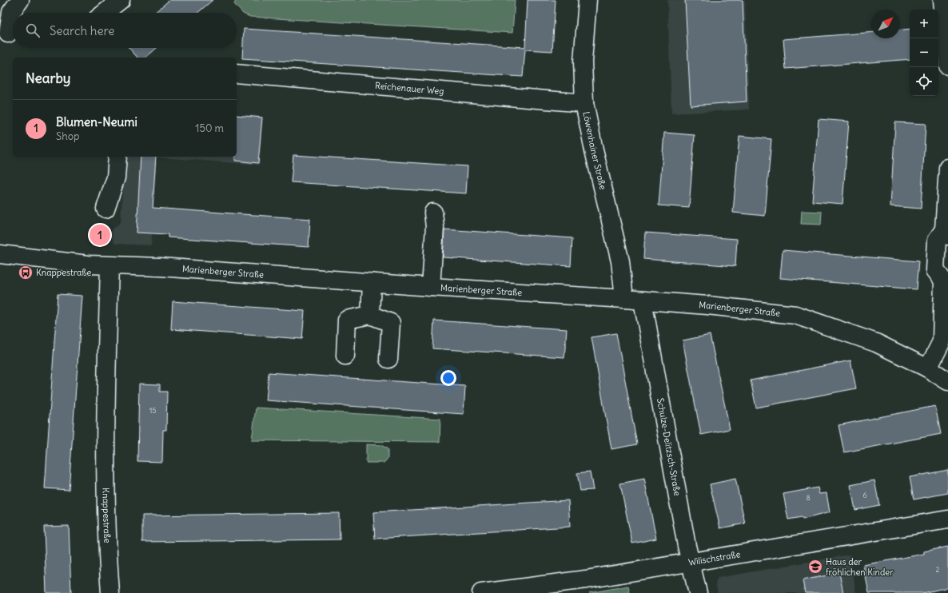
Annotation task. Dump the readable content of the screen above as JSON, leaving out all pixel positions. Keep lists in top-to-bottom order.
{
  "streets": {
    "street": [
      "Reichenauer Weg",
      "Löwenhainer Straße",
      "Marienberger Straße",
      "Schulze-Delitzsch-Straße",
      "Knappestraße",
      "Wilischstraße"
    ]
  },
  "crossings": [
    ["Reichenauer Weg", "Löwenhainer Straße"],
    ["Löwenhainer Straße", "Marienberger Straße"],
    ["Marienberger Straße", "Schulze-Delitzsch-Straße"],
    ["Marienberger Straße", "Knappestraße"],
    ["Schulze-Delitzsch-Straße", "Wilischstraße"]
  ],
  "places": {
    "bus stop": ["Knappestraße"],
    "school or university": ["Haus der fröhlichen Kinder"]
  },
  "house_numbers": [
    "15",
    "6",
    "8",
    "2"
  ],
  "north": "top right",
  "page": {
    "map_buttons": ["+", "−"],
    "search": "Search here",
    "heading": "Nearby",
    "list": [
      {
        "mark": "1",
        "name": "Blumen-Neumi",
        "note": "Shop",
        "value": "150 m"
      }
    ],
    "pins": "1"
  }
}
